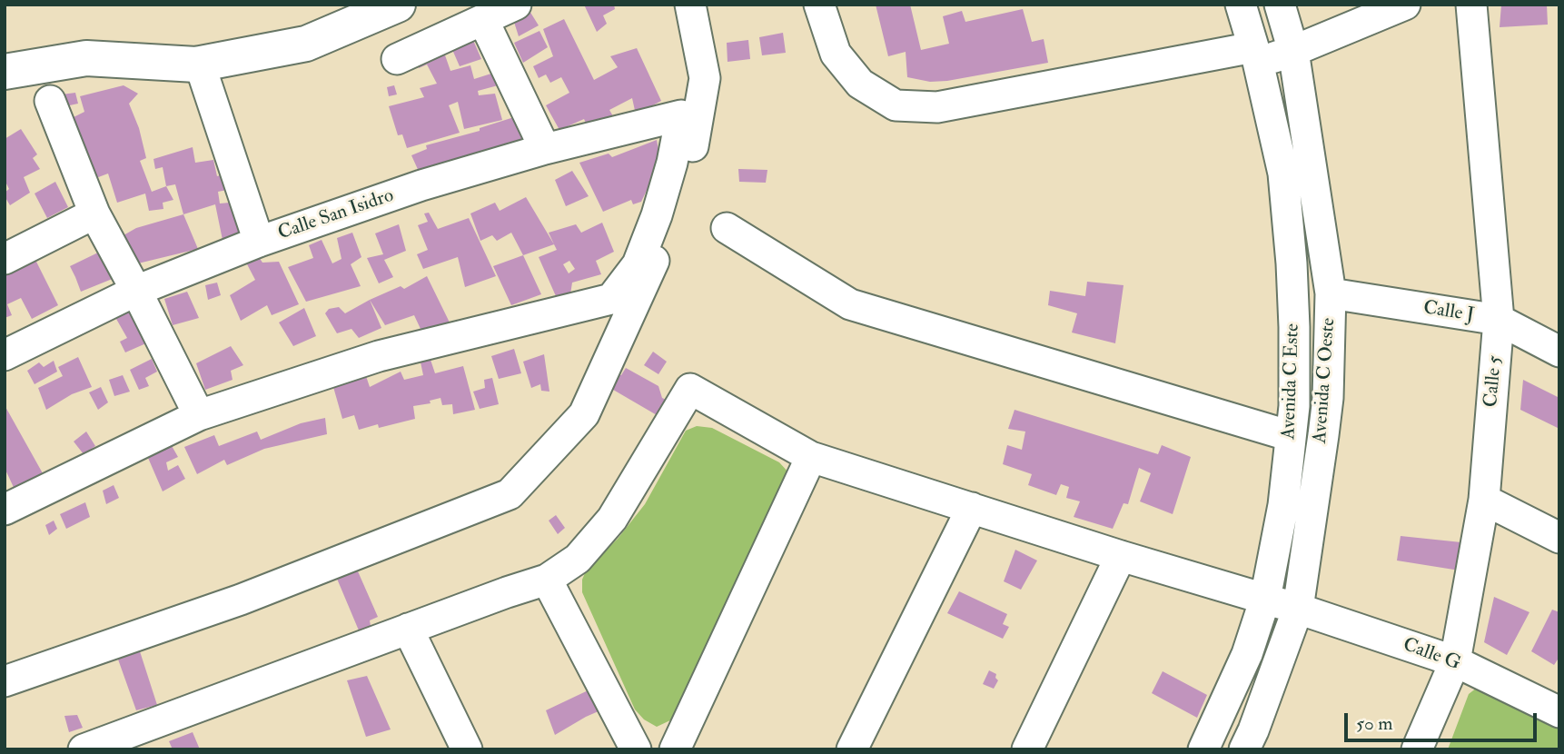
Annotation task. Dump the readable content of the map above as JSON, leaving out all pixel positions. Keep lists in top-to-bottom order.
{
  "streets": {
    "street": [
      "Calle San Isidro",
      "Calle J",
      "Avenida C Oeste",
      "Avenida C Este",
      "Calle 5",
      "Calle G"
    ]
  },
  "crossings": [
    ["Calle J", "Avenida C Oeste"],
    ["Calle J", "Calle 5"],
    ["Avenida C Oeste", "Calle G"],
    ["Avenida C Este", "Calle G"],
    ["Calle 5", "Calle G"]
  ],
  "scale_bar": "50 m"
}
